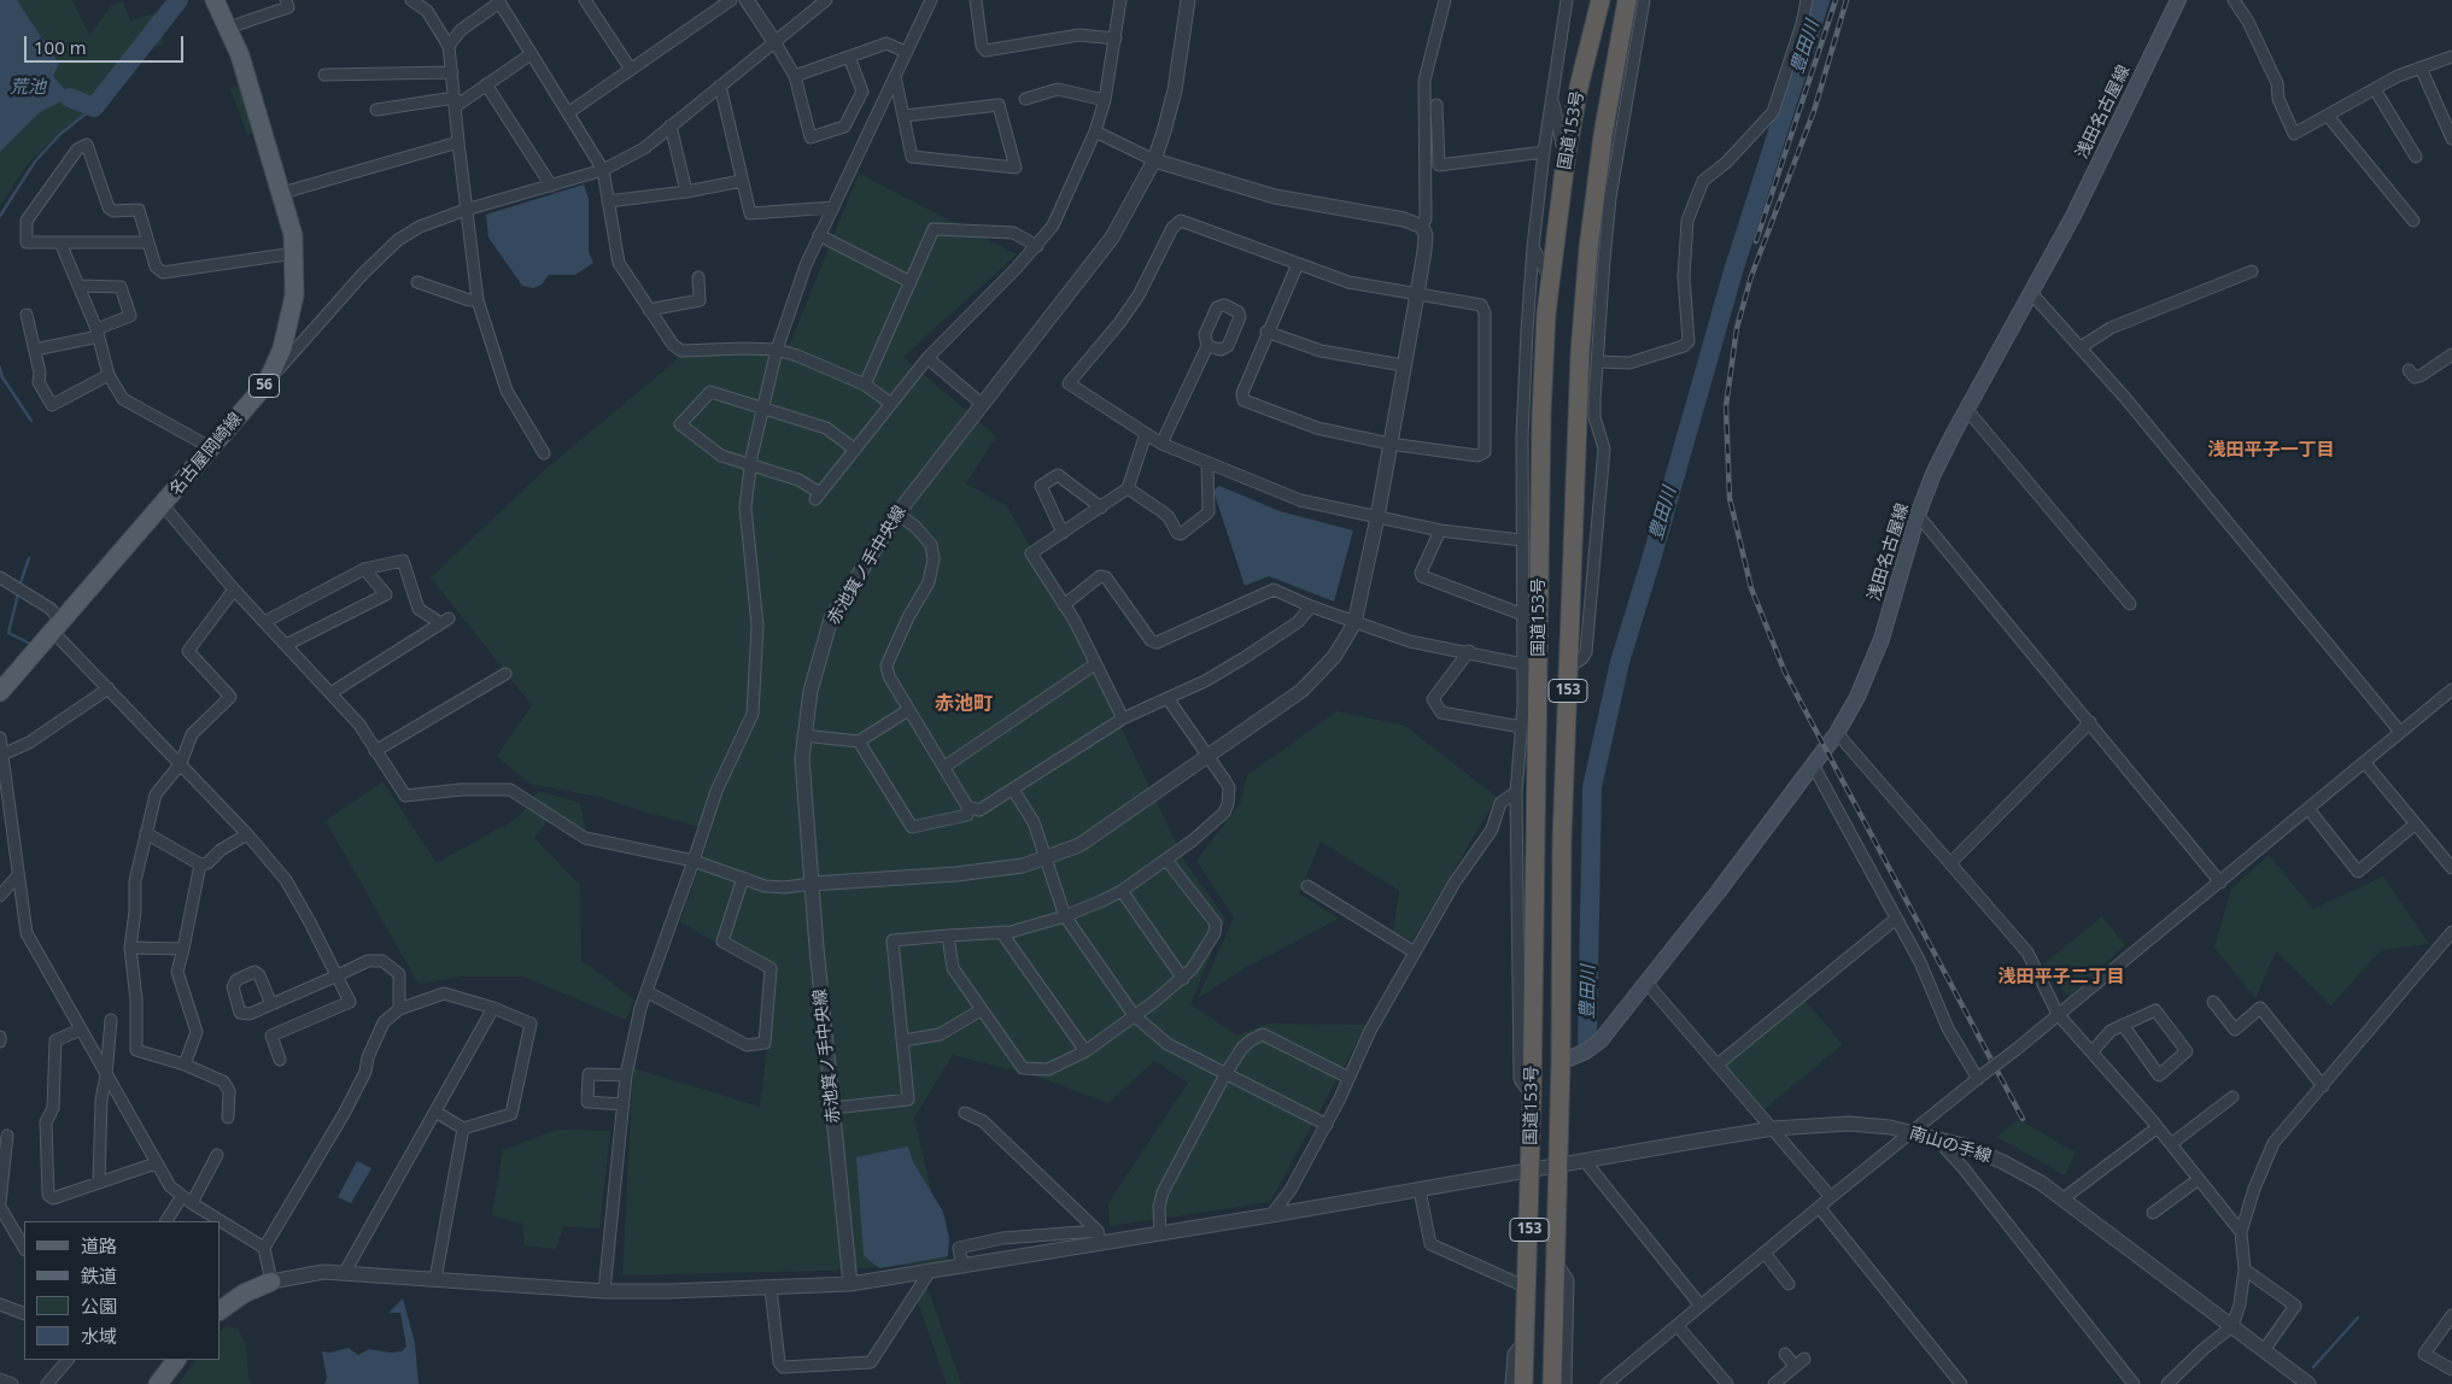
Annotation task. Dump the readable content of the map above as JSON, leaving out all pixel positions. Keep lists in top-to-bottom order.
{
  "streets": {
    "highway": ["国道153号", "153"],
    "main road": ["浅田名古屋線", "56", "名古屋岡崎線"],
    "street": ["赤池箕ノ手中央線", "南山の手線"]
  },
  "crossings": [
    ["浅田名古屋線", "国道153号"],
    ["国道153号", "153"],
    ["国道153号", "南山の手線"],
    ["赤池箕ノ手中央線", "南山の手線"]
  ],
  "districts": ["浅田平子一丁目", "赤池町", "浅田平子二丁目"],
  "water": ["豊田川", "荒池"],
  "legend": [
    "道路",
    "鉄道",
    "公園",
    "水域"
  ],
  "scale_bar": "100 m"
}
